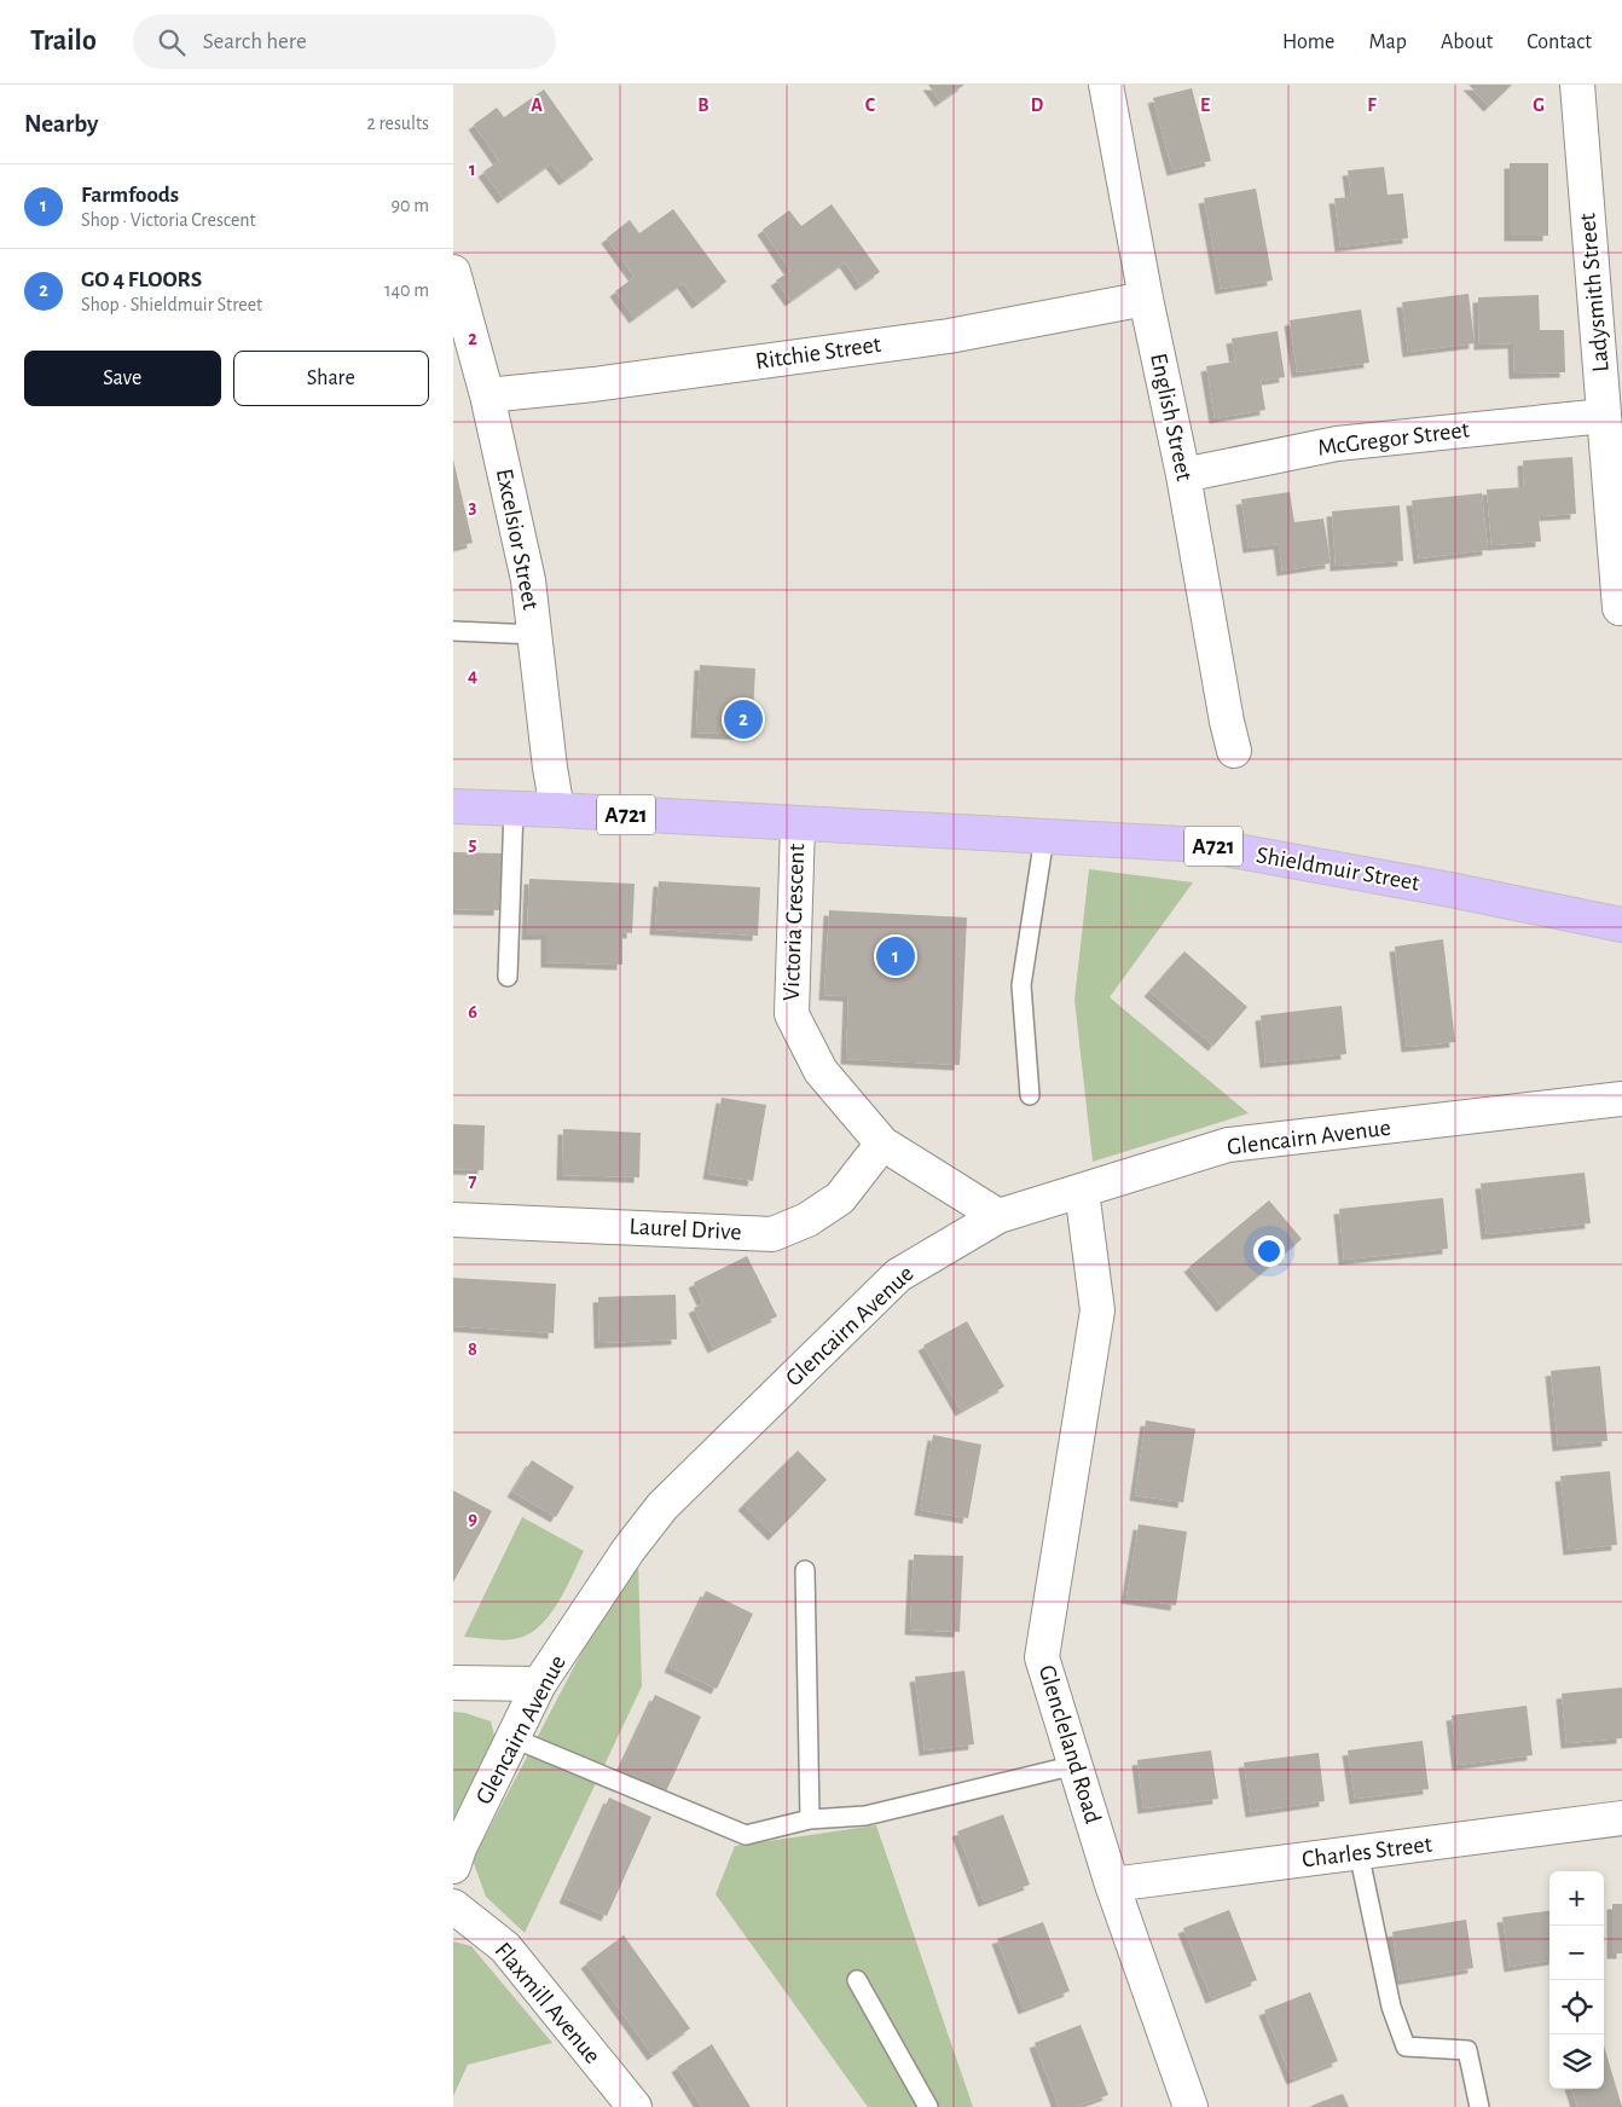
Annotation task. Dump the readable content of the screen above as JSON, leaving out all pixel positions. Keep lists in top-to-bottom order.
{
  "streets": {
    "main road": ["A721", "Shieldmuir Street"],
    "street": [
      "Ladysmith Street",
      "Ritchie Street",
      "English Street",
      "McGregor Street",
      "Excelsior Street",
      "Victoria Crescent",
      "Glencairn Avenue",
      "Laurel Drive",
      "Glencleland Road",
      "Charles Street",
      "Flaxmill Avenue"
    ]
  },
  "crossings": [
    ["Ladysmith Street", "McGregor Street"],
    ["Ritchie Street", "English Street"],
    ["Ritchie Street", "Excelsior Street"],
    ["English Street", "McGregor Street"],
    ["Excelsior Street", "A721"],
    ["A721", "Shieldmuir Street"],
    ["A721", "Victoria Crescent"],
    ["Shieldmuir Street", "Victoria Crescent"],
    ["Victoria Crescent", "Glencairn Avenue"],
    ["Victoria Crescent", "Laurel Drive"],
    ["Glencairn Avenue", "Glencleland Road"],
    ["Glencleland Road", "Charles Street"]
  ],
  "page": {
    "header": "Trailo",
    "search": "Search here",
    "nav": [
      "Home",
      "Map",
      "About",
      "Contact"
    ],
    "heading": ["Nearby", "2 results"],
    "list": [
      {
        "mark": "1",
        "name": "Farmfoods",
        "note": "Shop · Victoria Crescent",
        "value": "90 m"
      },
      {
        "mark": "2",
        "name": "GO 4 FLOORS",
        "note": "Shop · Shieldmuir Street",
        "value": "140 m"
      }
    ],
    "buttons": ["Save", "Share"],
    "pins": ["2", "1"],
    "map_buttons": ["+", "−"]
  },
  "grid": {
    "columns": [
      "A",
      "B",
      "C",
      "D",
      "E",
      "F",
      "G"
    ],
    "rows": [
      "1",
      "2",
      "3",
      "4",
      "5",
      "6",
      "7",
      "8",
      "9"
    ]
  }
}
